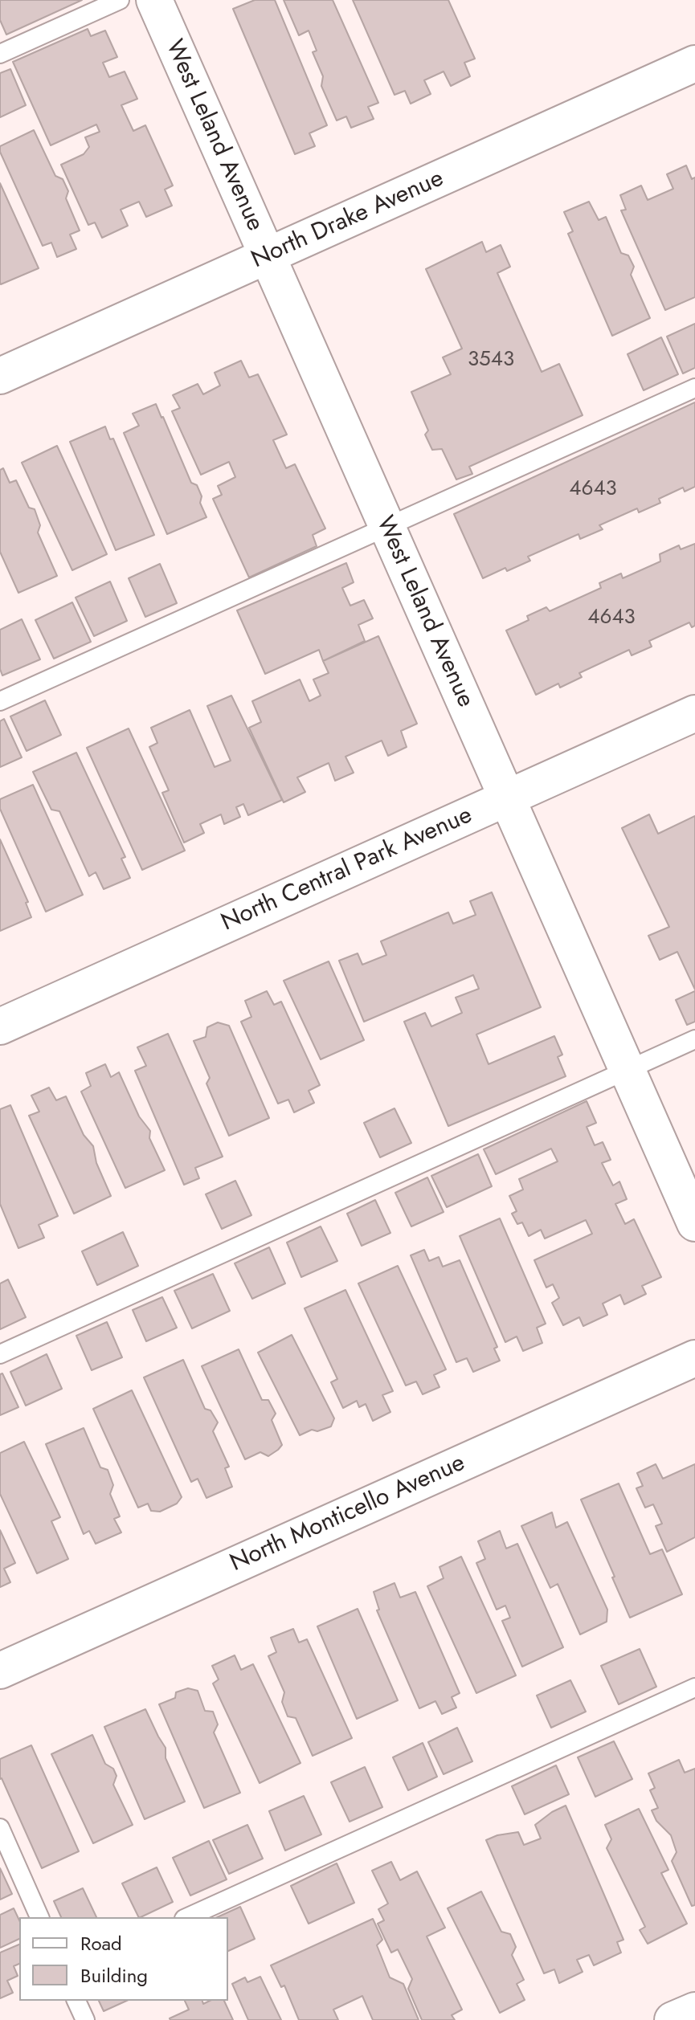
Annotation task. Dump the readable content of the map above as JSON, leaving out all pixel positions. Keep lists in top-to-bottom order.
{
  "streets": {
    "street": [
      "West Leland Avenue",
      "North Drake Avenue",
      "North Central Park Avenue",
      "North Monticello Avenue"
    ]
  },
  "crossings": [
    ["West Leland Avenue", "North Drake Avenue"],
    ["West Leland Avenue", "North Central Park Avenue"]
  ],
  "house_numbers": ["3543", "4643", "4643"],
  "legend": ["Road", "Building"]
}
